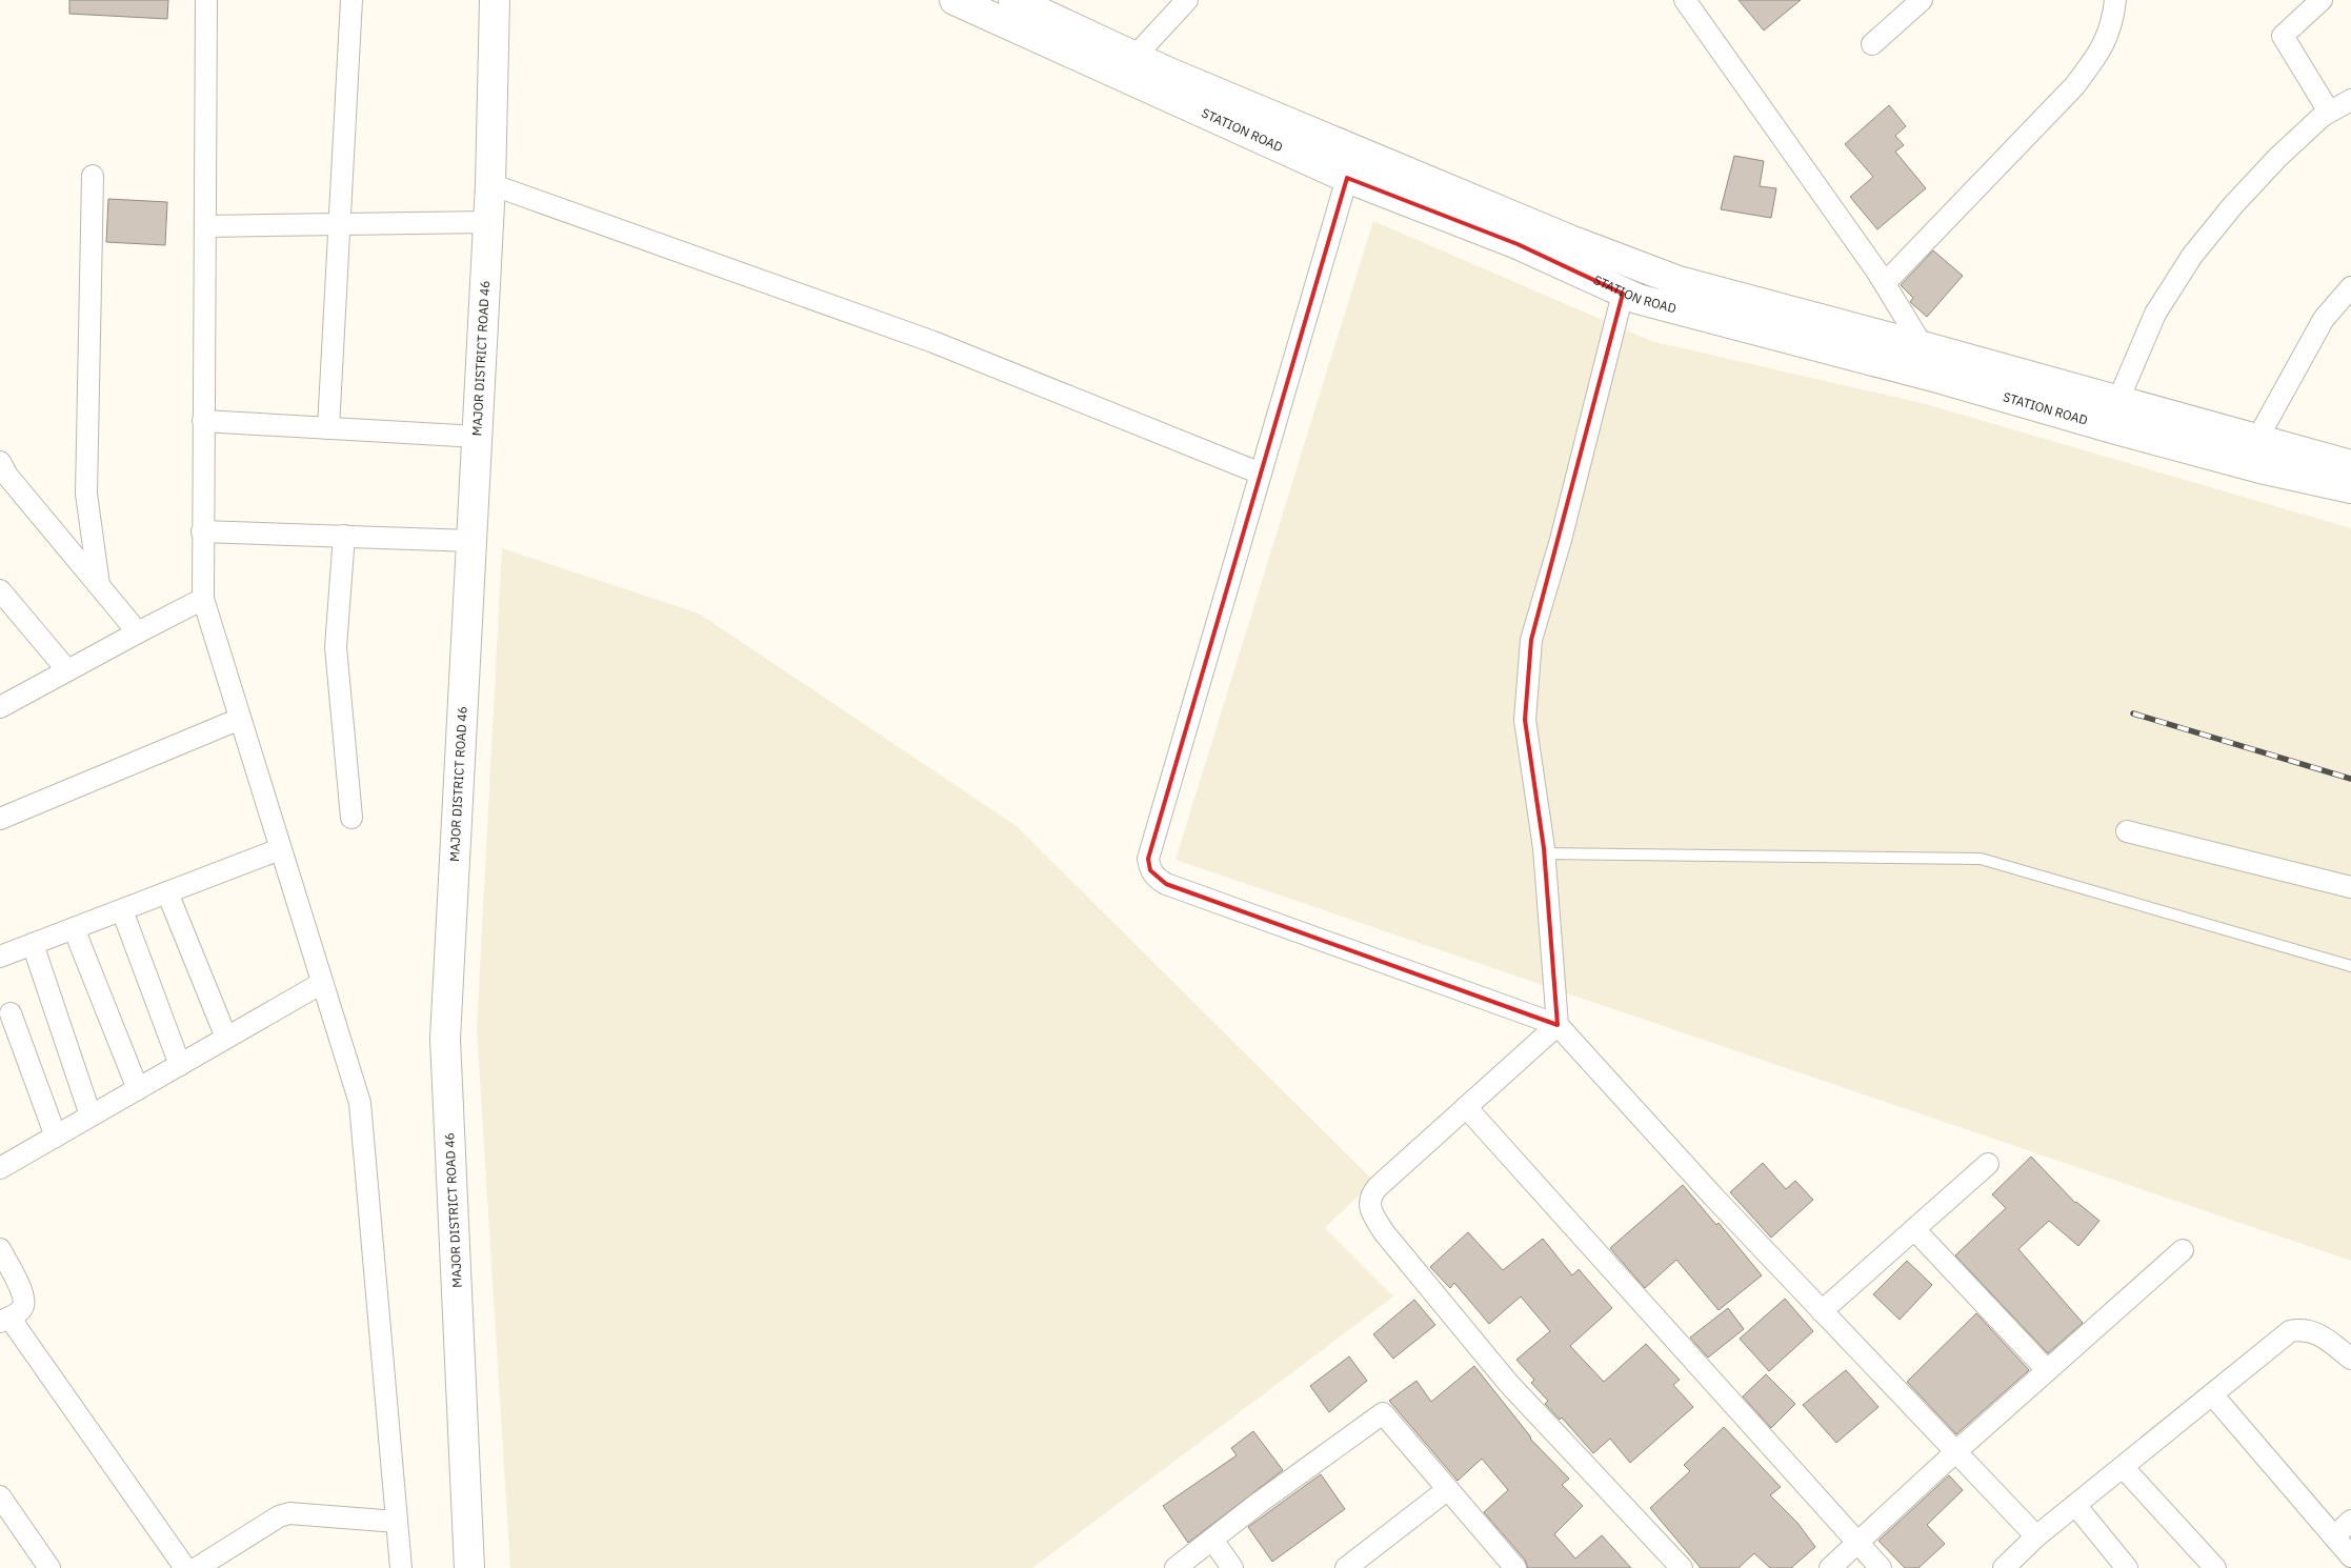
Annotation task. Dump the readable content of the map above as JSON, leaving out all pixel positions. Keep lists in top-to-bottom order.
{
  "streets": {
    "main road": ["STATION ROAD", "MAJOR DISTRICT ROAD 46"]
  }
}
